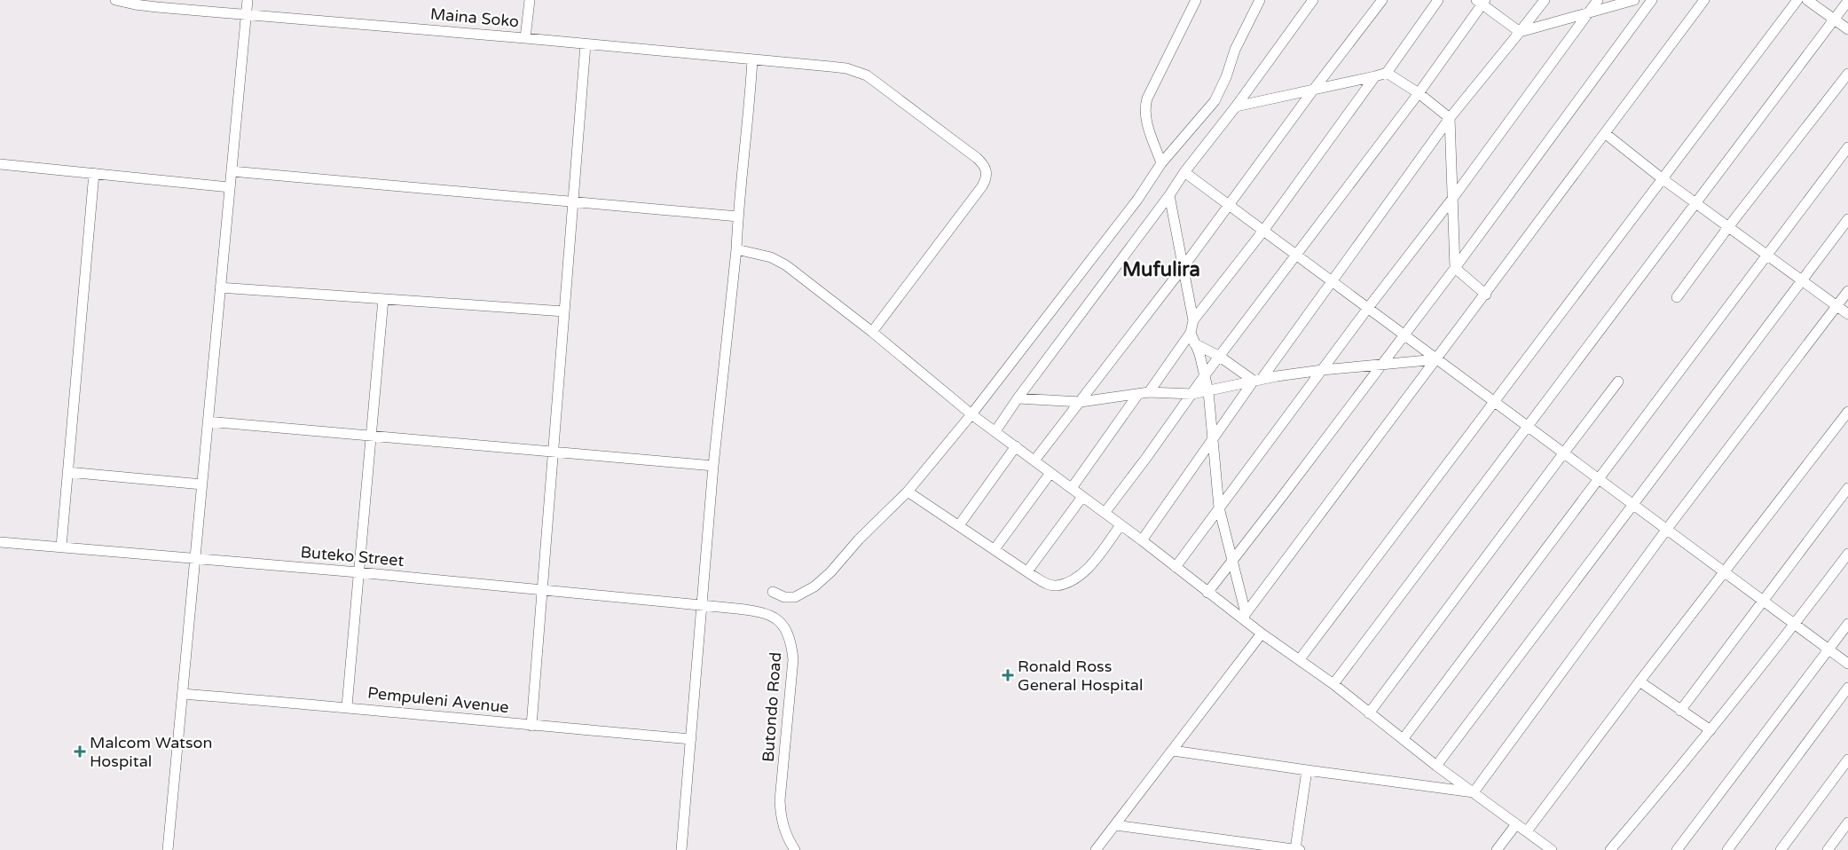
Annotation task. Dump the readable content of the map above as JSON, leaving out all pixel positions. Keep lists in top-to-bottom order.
{
  "streets": {
    "street": [
      "Maina Soko",
      "Buteko Street",
      "Pempuleni Avenue",
      "Butondo Road"
    ]
  },
  "crossings": [
    ["Buteko Street", "Butondo Road"]
  ],
  "districts": ["Mufulira"],
  "places": {
    "health": ["Ronald Ross General Hospital", "Malcom Watson Hospital"]
  }
}
